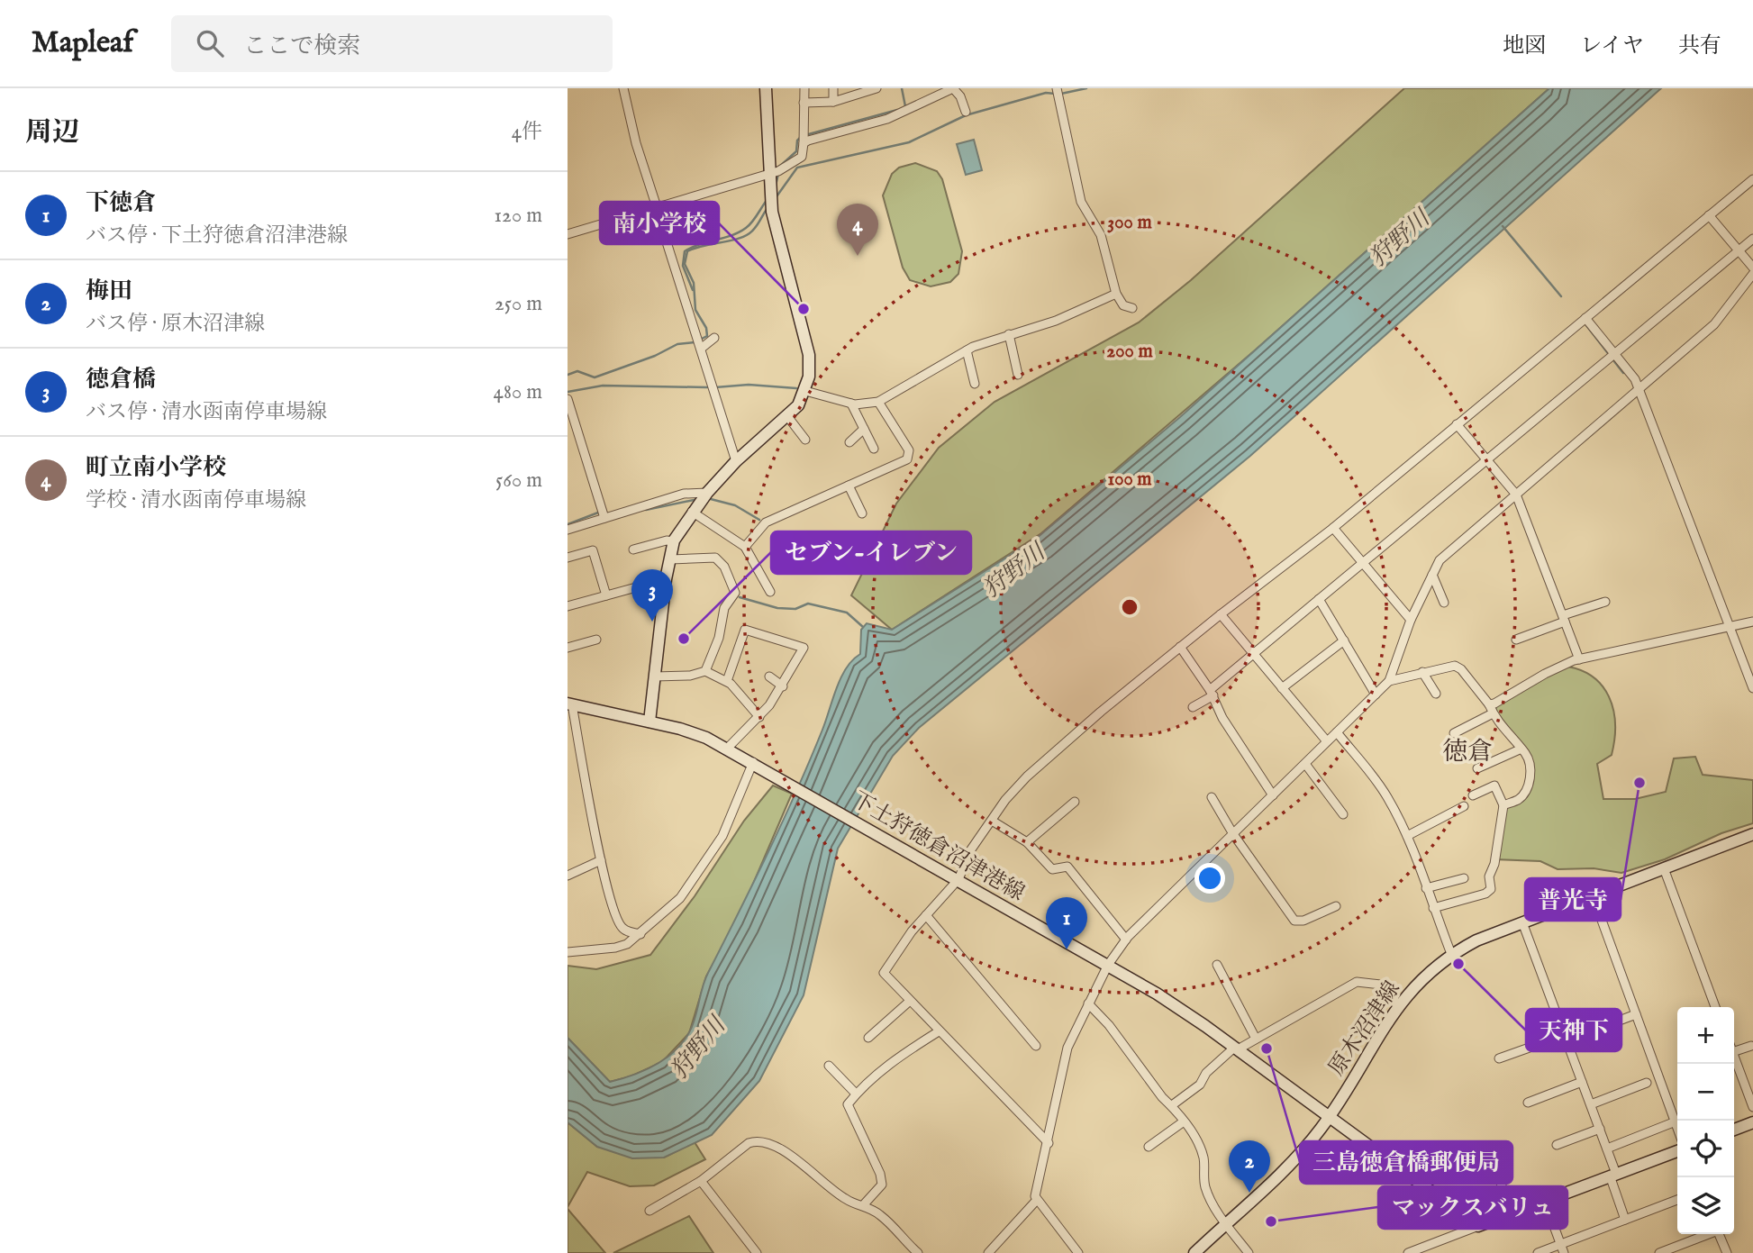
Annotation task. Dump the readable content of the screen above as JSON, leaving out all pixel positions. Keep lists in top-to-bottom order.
{
  "streets": {
    "main road": ["下土狩徳倉沼津港線", "原木沼津線"]
  },
  "crossings": [
    ["下土狩徳倉沼津港線", "原木沼津線"]
  ],
  "districts": ["徳倉"],
  "water": ["狩野川"],
  "places": [
    "南小学校",
    "セブン-イレブン",
    "普光寺",
    "天神下",
    "三島徳倉橋郵便局",
    "マックスバリュ"
  ],
  "page": {
    "header": "Mapleaf",
    "search": "ここで検索",
    "nav": ["地図", "レイヤ", "共有"],
    "heading": ["周辺", "4件"],
    "list": [
      {
        "mark": "1",
        "name": "下徳倉",
        "note": "バス停 · 下土狩徳倉沼津港線",
        "value": "120 m"
      },
      {
        "mark": "2",
        "name": "梅田",
        "note": "バス停 · 原木沼津線",
        "value": "250 m"
      },
      {
        "mark": "3",
        "name": "徳倉橋",
        "note": "バス停 · 清水函南停車場線",
        "value": "480 m"
      },
      {
        "mark": "4",
        "name": "町立南小学校",
        "note": "学校 · 清水函南停車場線",
        "value": "560 m"
      }
    ],
    "pins": [
      "4",
      "3",
      "1",
      "2"
    ],
    "map_buttons": ["+", "−"]
  },
  "rings": ["300 m", "200 m", "100 m"]
}
